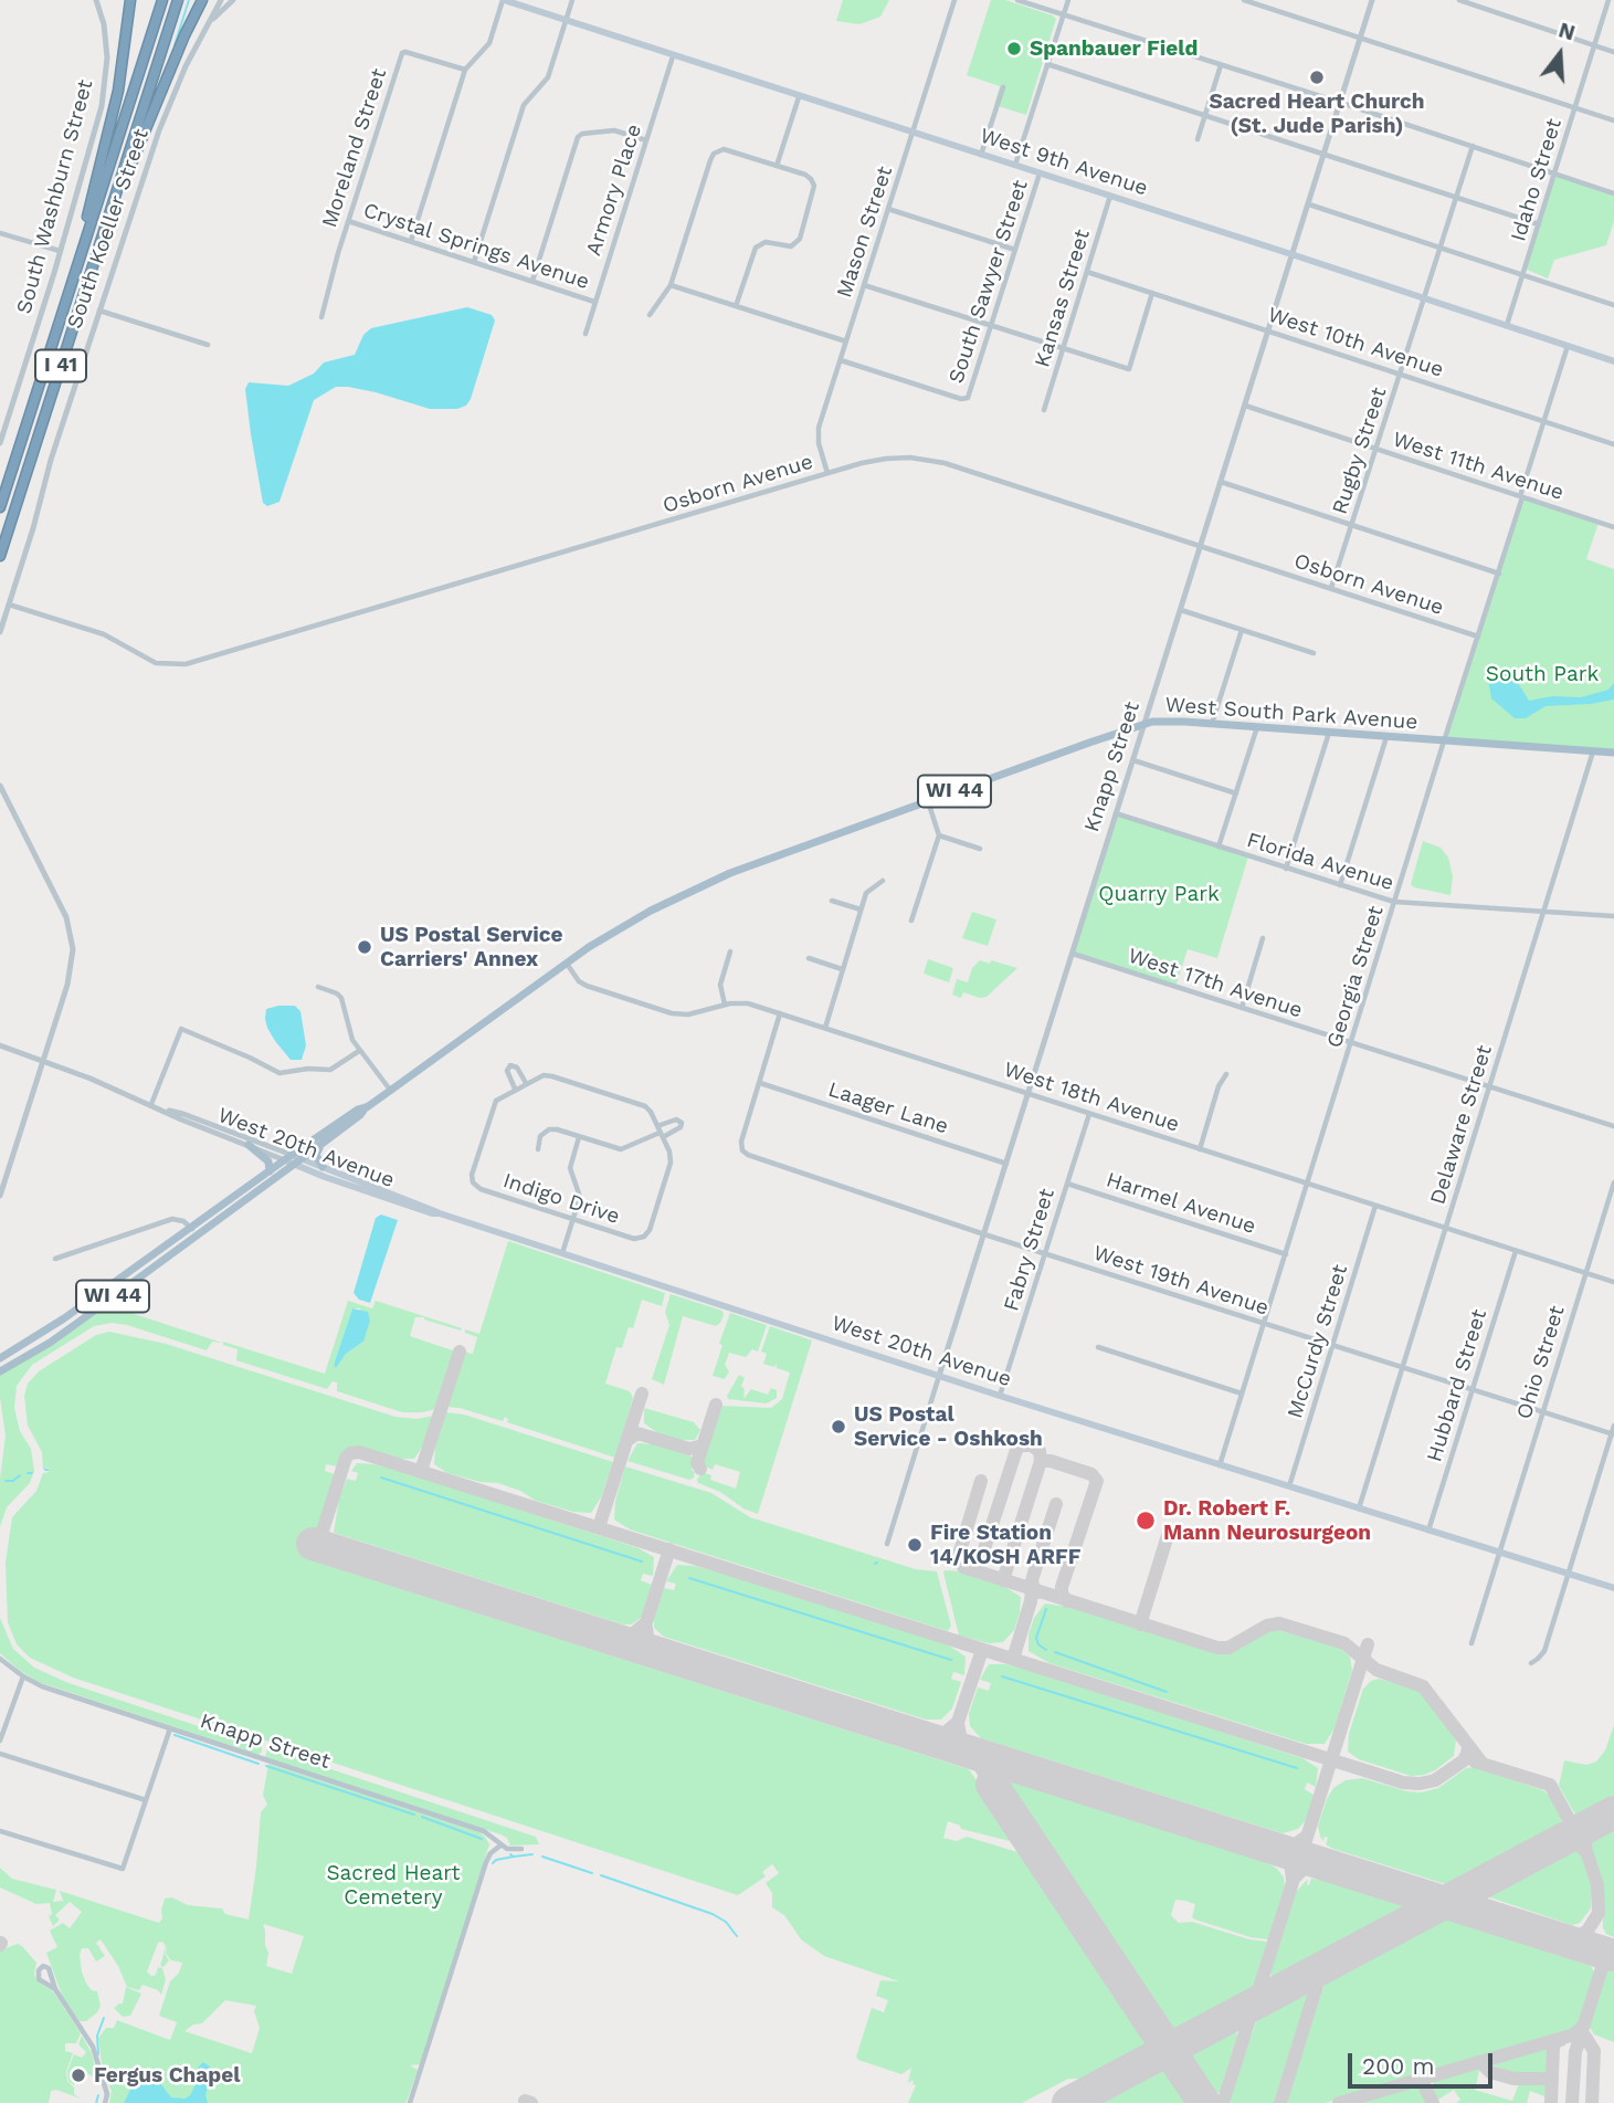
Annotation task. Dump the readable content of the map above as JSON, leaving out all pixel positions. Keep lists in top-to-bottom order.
{
  "streets": {
    "highway": ["I 41"],
    "main road": [
      "West 9th Avenue",
      "West South Park Avenue",
      "WI 44",
      "West 20th Avenue"
    ],
    "street": [
      "Moreland Street",
      "Idaho Street",
      "Armory Place",
      "South Washburn Street",
      "South Koeller Street",
      "Mason Street",
      "Crystal Springs Avenue",
      "South Sawyer Street",
      "Kansas Street",
      "West 10th Avenue",
      "Rugby Street",
      "West 11th Avenue",
      "Osborn Avenue",
      "Knapp Street",
      "Florida Avenue",
      "Georgia Street",
      "West 17th Avenue",
      "West 18th Avenue",
      "Laager Lane",
      "Delaware Street",
      "Indigo Drive",
      "Harmel Avenue",
      "Fabry Street",
      "West 19th Avenue",
      "McCurdy Street",
      "Ohio Street",
      "Hubbard Street"
    ]
  },
  "crossings": [
    ["Moreland Street", "Crystal Springs Avenue"],
    ["West 9th Avenue", "Idaho Street"],
    ["West 9th Avenue", "Armory Place"],
    ["West 9th Avenue", "Mason Street"],
    ["West 9th Avenue", "South Sawyer Street"],
    ["West 9th Avenue", "Kansas Street"],
    ["West 9th Avenue", "Rugby Street"],
    ["West 9th Avenue", "Knapp Street"],
    ["West 9th Avenue", "Georgia Street"],
    ["Armory Place", "Crystal Springs Avenue"],
    ["South Koeller Street", "Osborn Avenue"],
    ["Mason Street", "South Sawyer Street"],
    ["Mason Street", "Osborn Avenue"],
    ["Kansas Street", "West 10th Avenue"],
    ["West 10th Avenue", "Rugby Street"],
    ["West 10th Avenue", "Knapp Street"],
    ["West 10th Avenue", "Georgia Street"],
    ["Rugby Street", "West 11th Avenue"],
    ["Rugby Street", "Osborn Avenue"],
    ["West 11th Avenue", "Knapp Street"],
    ["West 11th Avenue", "Georgia Street"],
    ["Osborn Avenue", "Knapp Street"],
    ["Osborn Avenue", "Georgia Street"],
    ["West South Park Avenue", "Knapp Street"],
    ["West South Park Avenue", "WI 44"],
    ["West South Park Avenue", "Georgia Street"],
    ["West South Park Avenue", "West 18th Avenue"],
    ["West South Park Avenue", "Delaware Street"],
    ["West South Park Avenue", "West 20th Avenue"],
    ["Knapp Street", "Florida Avenue"],
    ["Knapp Street", "West 17th Avenue"],
    ["Knapp Street", "West 18th Avenue"],
    ["Knapp Street", "Laager Lane"],
    ["Knapp Street", "West 20th Avenue"],
    ["Knapp Street", "West 19th Avenue"],
    ["Florida Avenue", "Georgia Street"],
    ["Florida Avenue", "Delaware Street"],
    ["Georgia Street", "West 17th Avenue"],
    ["Georgia Street", "West 18th Avenue"],
    ["Georgia Street", "West 20th Avenue"],
    ["Georgia Street", "Harmel Avenue"],
    ["Georgia Street", "West 19th Avenue"],
    ["West 17th Avenue", "Delaware Street"],
    ["West 18th Avenue", "Delaware Street"],
    ["West 18th Avenue", "Fabry Street"],
    ["West 18th Avenue", "McCurdy Street"],
    ["West 18th Avenue", "Ohio Street"],
    ["West 18th Avenue", "Hubbard Street"],
    ["Laager Lane", "West 19th Avenue"],
    ["Delaware Street", "West 20th Avenue"],
    ["Delaware Street", "West 19th Avenue"],
    ["West 20th Avenue", "Fabry Street"],
    ["West 20th Avenue", "McCurdy Street"],
    ["West 20th Avenue", "Ohio Street"],
    ["West 20th Avenue", "Hubbard Street"],
    ["Harmel Avenue", "Fabry Street"],
    ["Fabry Street", "West 19th Avenue"],
    ["West 19th Avenue", "McCurdy Street"],
    ["West 19th Avenue", "Ohio Street"],
    ["West 19th Avenue", "Hubbard Street"]
  ],
  "parks": ["South Park", "Quarry Park", "Sacred Heart Cemetery"],
  "places": [
    "Spanbauer Field",
    "Sacred Heart Church (St. Jude Parish)",
    "US Postal Service Carriers' Annex",
    "US Postal Service - Oshkosh",
    "Dr. Robert F. Mann Neurosurgeon",
    "Fire Station 14/KOSH ARFF",
    "Fergus Chapel"
  ],
  "scale_bar": "200 m",
  "north": "top"
}
